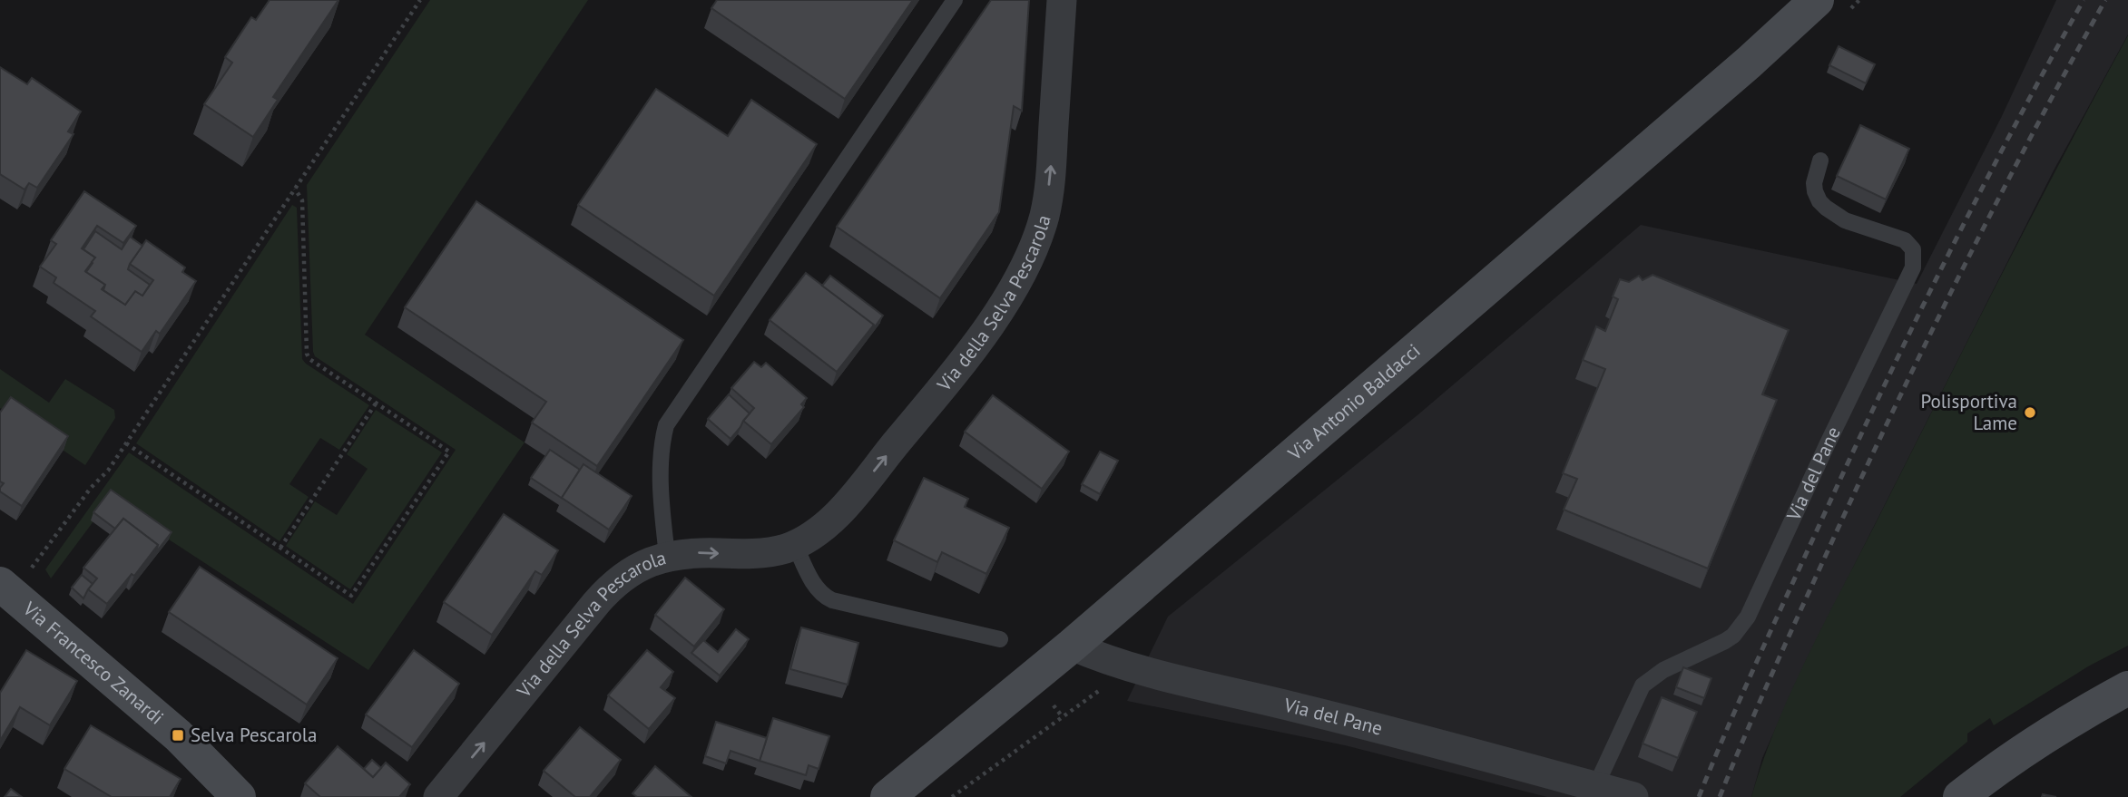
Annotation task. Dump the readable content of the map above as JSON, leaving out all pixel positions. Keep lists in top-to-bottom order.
{
  "streets": {
    "street": [
      "Via della Selva Pescarola",
      "Via Antonio Baldacci",
      "Via del Pane",
      "Via Francesco Zanardi"
    ]
  },
  "crossings": [
    ["Via Antonio Baldacci", "Via del Pane"]
  ],
  "one_way": ["Via della Selva Pescarola"],
  "places": {
    "other": ["Polisportiva Lame"],
    "transit": ["Selva Pescarola"]
  }
}
